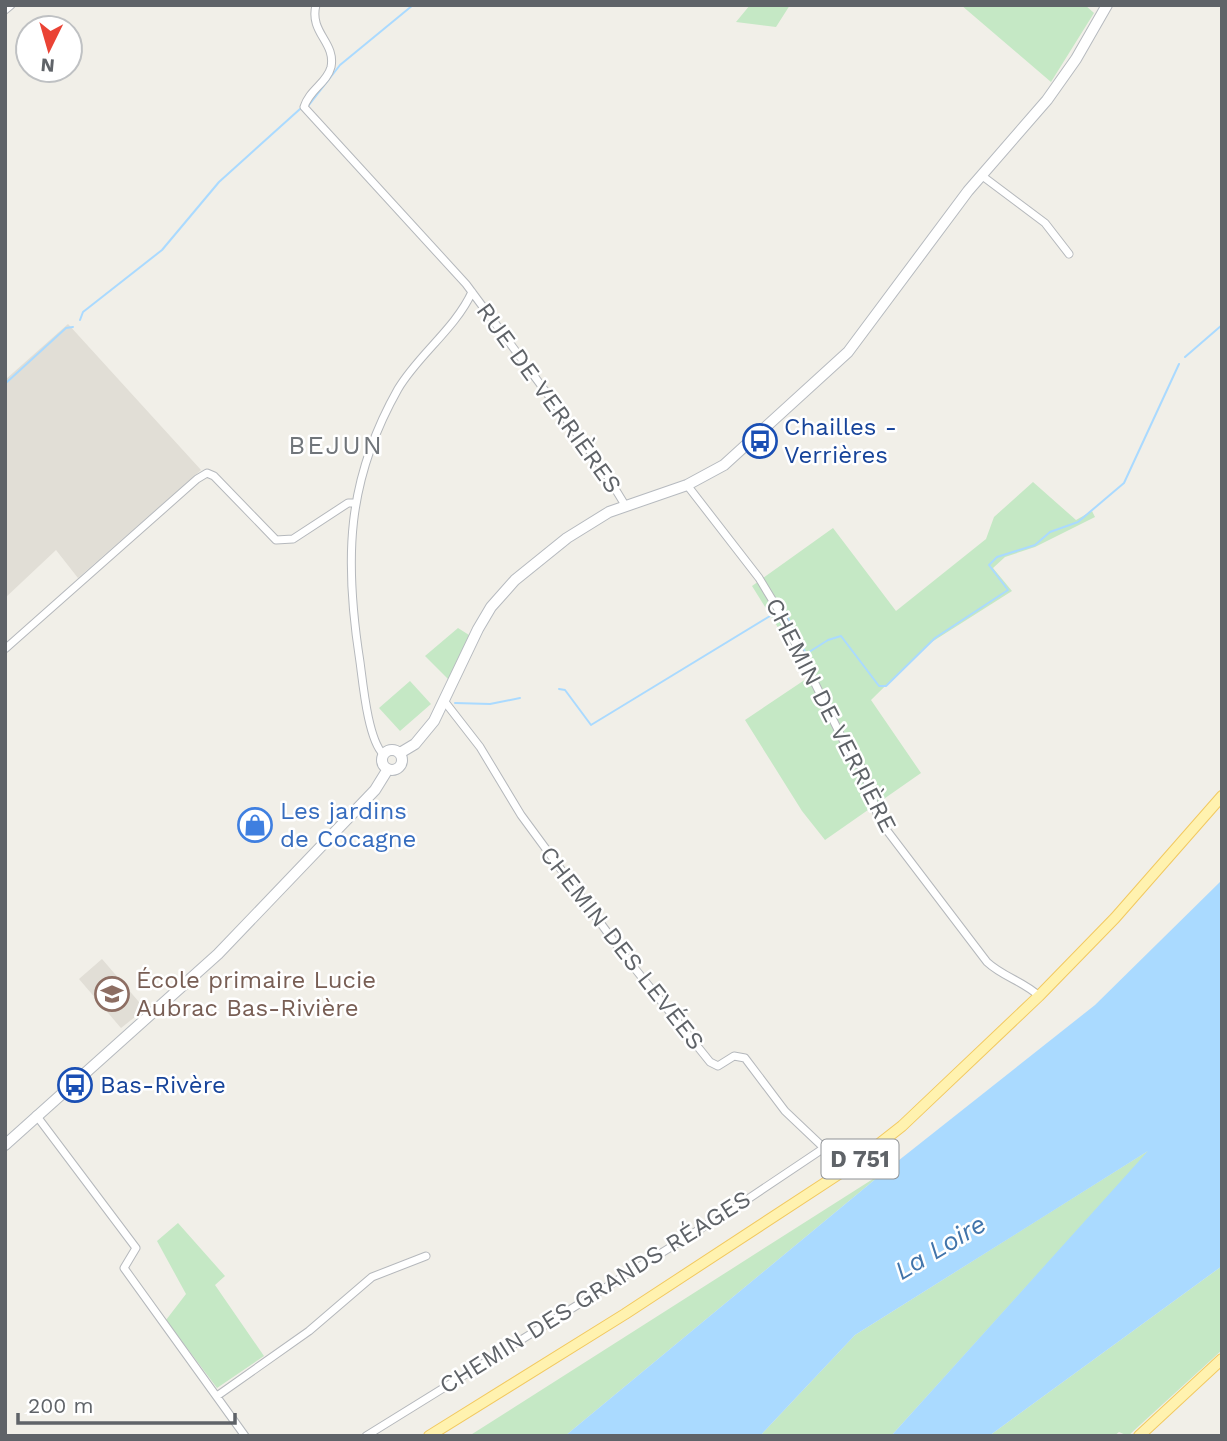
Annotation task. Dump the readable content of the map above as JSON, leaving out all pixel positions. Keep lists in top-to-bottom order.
{
  "streets": {
    "main road": ["D 751"],
    "street": [
      "RUE DE VERRIÈRES",
      "CHEMIN DE VERRIÈRE",
      "CHEMIN DES LEVÉES",
      "CHEMIN DES GRANDS RÉAGES"
    ]
  },
  "crossings": [
    ["CHEMIN DE VERRIÈRE", "D 751"],
    ["CHEMIN DES LEVÉES", "CHEMIN DES GRANDS RÉAGES"]
  ],
  "districts": ["BEJUN"],
  "water": ["La Loire"],
  "places": {
    "bus stop": ["Chailles - Verrières", "Bas-Rivère"],
    "shop": ["Les jardins de Cocagne"],
    "school or university": ["École primaire Lucie Aubrac Bas-Rivière"]
  },
  "scale_bar": "200 m",
  "north": "bottom"
}
